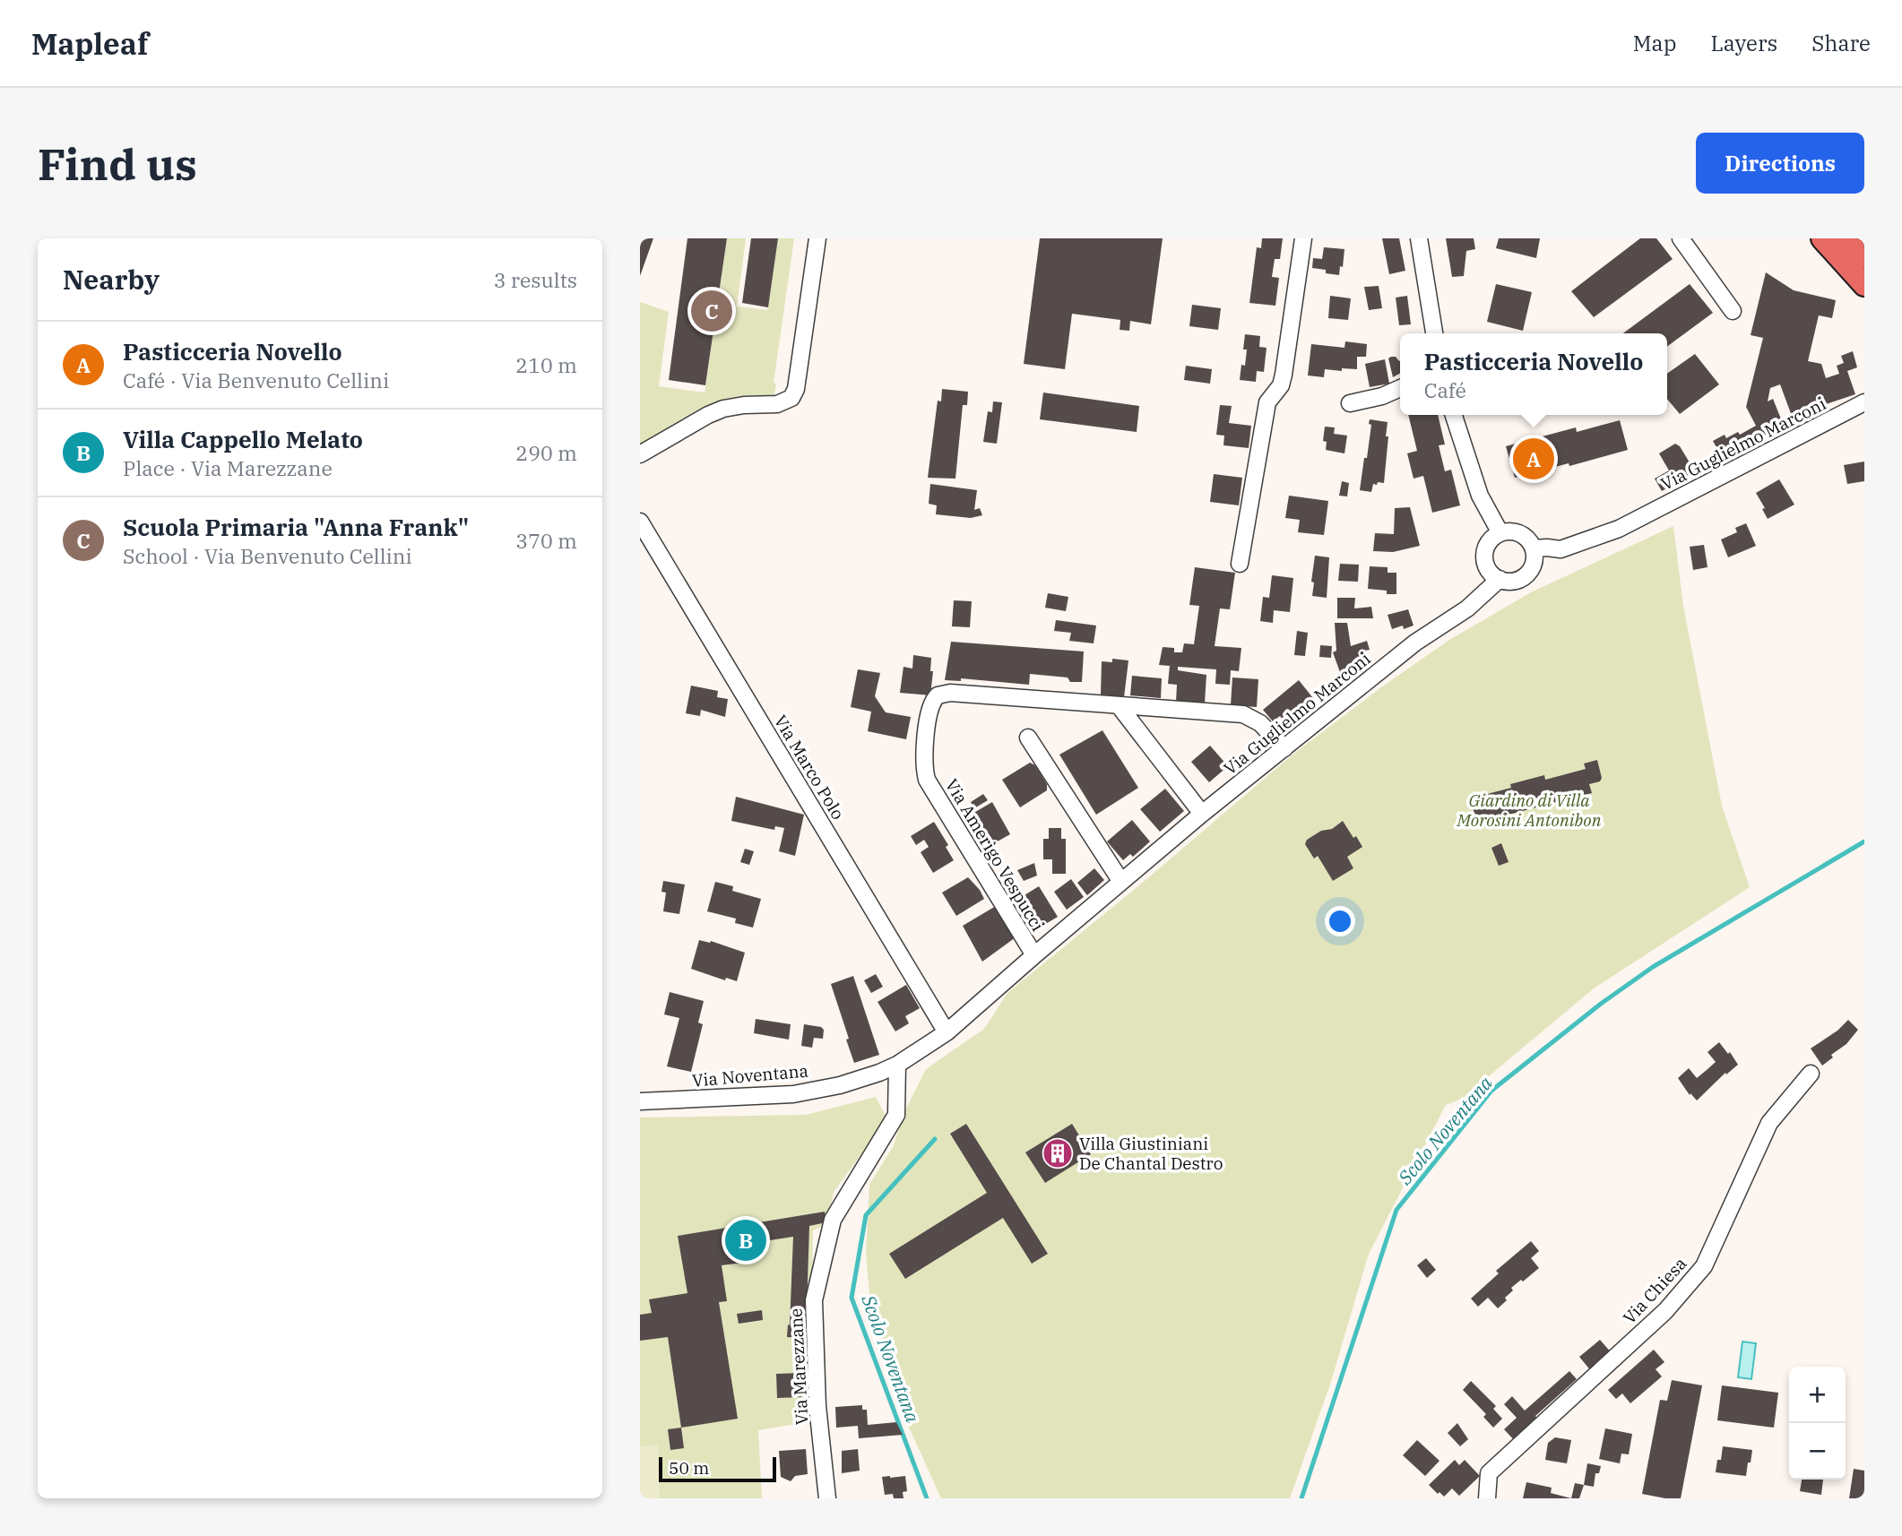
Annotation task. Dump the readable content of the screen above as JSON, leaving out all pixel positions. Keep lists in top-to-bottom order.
{
  "streets": {
    "street": [
      "Via Guglielmo Marconi",
      "Via Marco Polo",
      "Via Amerigo Vespucci",
      "Via Noventana",
      "Via Chiesa",
      "Via Marezzane"
    ]
  },
  "crossings": [
    ["Via Guglielmo Marconi", "Via Marco Polo"],
    ["Via Guglielmo Marconi", "Via Amerigo Vespucci"],
    ["Via Guglielmo Marconi", "Via Noventana"],
    ["Via Guglielmo Marconi", "Via Marezzane"],
    ["Via Noventana", "Via Marezzane"]
  ],
  "water": ["Scolo Noventana"],
  "parks": ["Giardino di Villa Morosini Antonibon"],
  "places": {
    "building": ["Villa Giustiniani De Chantal Destro"]
  },
  "scale_bar": "50 m",
  "page": {
    "header": "Mapleaf",
    "nav": ["Map", "Layers", "Share"],
    "buttons": "Directions",
    "title": "Find us",
    "heading": ["Nearby", "3 results"],
    "pins": ["C", "A", "B"],
    "list": [
      {
        "mark": "A",
        "name": "Pasticceria Novello",
        "note": "Café · Via Benvenuto Cellini",
        "value": "210 m"
      },
      {
        "mark": "B",
        "name": "Villa Cappello Melato",
        "note": "Place · Via Marezzane",
        "value": "290 m"
      },
      {
        "mark": "C",
        "name": "Scuola Primaria \"Anna Frank\"",
        "note": "School · Via Benvenuto Cellini",
        "value": "370 m"
      }
    ],
    "popup": ["Pasticceria Novello", "Café"],
    "map_buttons": ["+", "−"],
    "scale": "50 m"
  }
}
